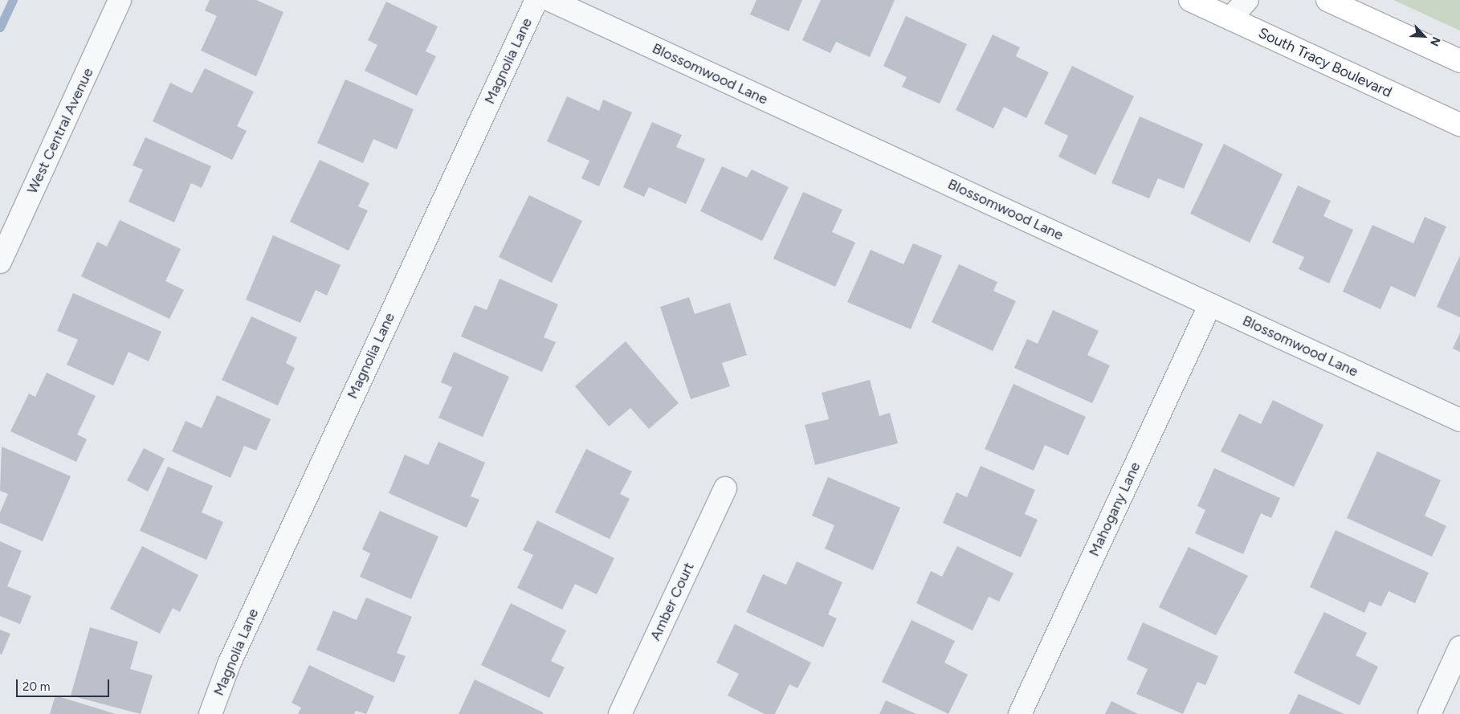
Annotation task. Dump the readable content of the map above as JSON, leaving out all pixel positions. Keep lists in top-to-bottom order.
{
  "streets": {
    "main road": ["South Tracy Boulevard"],
    "street": [
      "Magnolia Lane",
      "Blossomwood Lane",
      "West Central Avenue",
      "Mahogany Lane",
      "Amber Court"
    ]
  },
  "crossings": [
    ["Blossomwood Lane", "Mahogany Lane"]
  ],
  "scale_bar": "20 m",
  "north": "bottom right"
}
